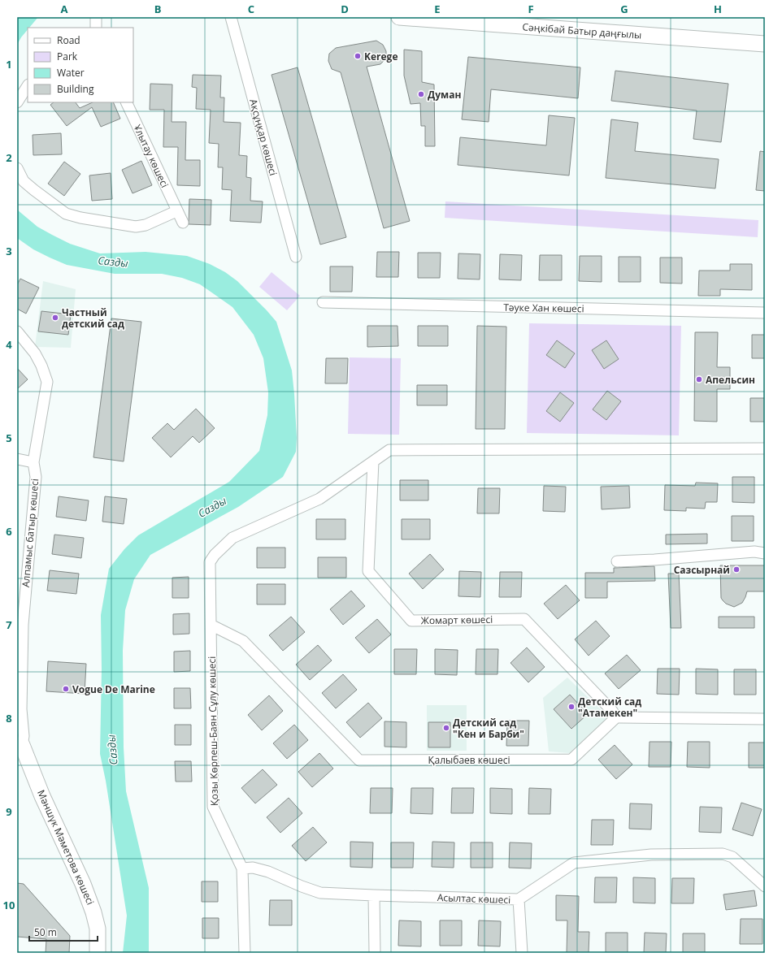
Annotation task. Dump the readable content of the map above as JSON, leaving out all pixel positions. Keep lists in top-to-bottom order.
{
  "streets": {
    "main road": ["Сәңкібай Батыр даңғылы", "Мәншүк Мәметова көшесі"],
    "street": [
      "Ақсұңқар көшесі",
      "Ұлытау көшесі",
      "Тәуке Хан көшесі",
      "Алпамыс батыр көшесі",
      "Жомарт көшесі",
      "Қозы Көрпеш-Баян Сұлу көшесі",
      "Қалыбаев көшесі",
      "Асылтас көшесі"
    ]
  },
  "crossings": [
    ["Алпамыс батыр көшесі", "Мәншүк Мәметова көшесі"],
    ["Жомарт көшесі", "Қозы Көрпеш-Баян Сұлу көшесі"],
    ["Жомарт көшесі", "Қалыбаев көшесі"],
    ["Қозы Көрпеш-Баян Сұлу көшесі", "Қалыбаев көшесі"],
    ["Қозы Көрпеш-Баян Сұлу көшесі", "Асылтас көшесі"]
  ],
  "water": ["Сазды"],
  "places": [
    "Kerege",
    "Думан",
    "Частный детский сад",
    "Апельсин",
    "Сазсырнай",
    "Vogue De Marine",
    "Детский сад \"Атамекен\"",
    "Детский сад \"Кен и Барби\""
  ],
  "legend": [
    "Road",
    "Park",
    "Water",
    "Building"
  ],
  "scale_bar": "50 m",
  "grid": {
    "columns": [
      "A",
      "B",
      "C",
      "D",
      "E",
      "F",
      "G",
      "H"
    ],
    "rows": [
      "1",
      "2",
      "3",
      "4",
      "5",
      "6",
      "7",
      "8",
      "9",
      "10"
    ]
  }
}
